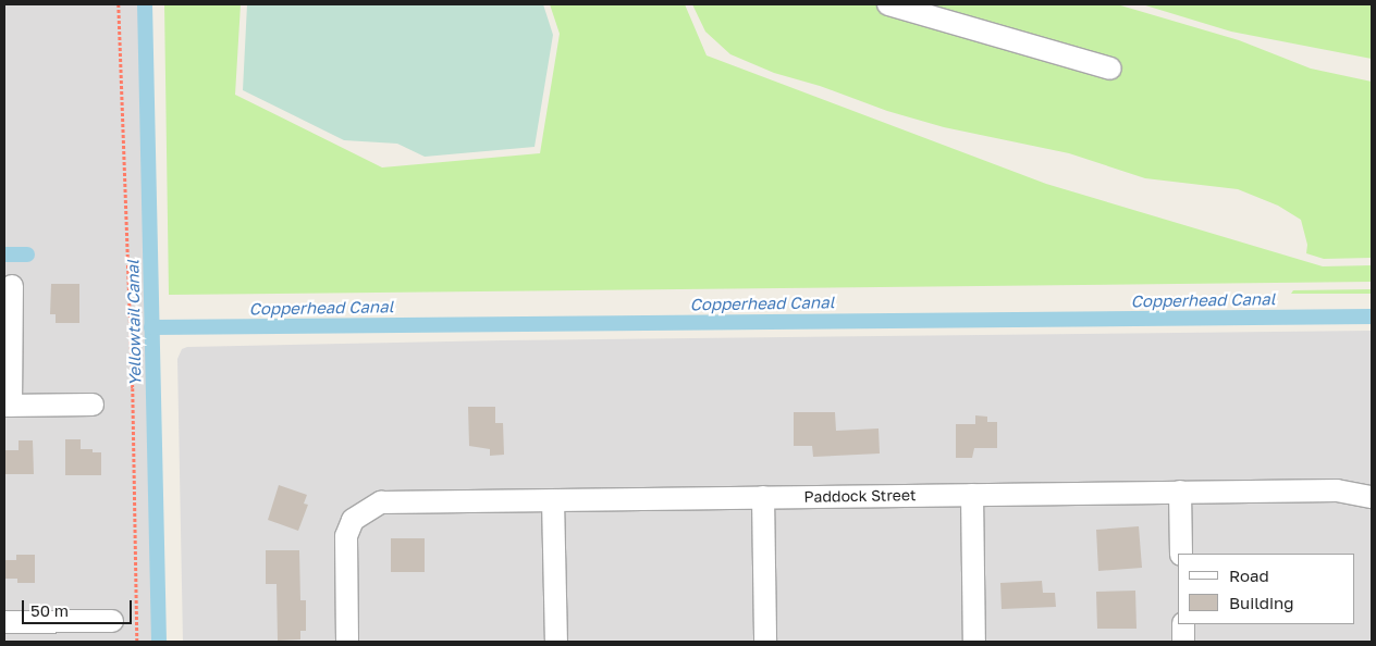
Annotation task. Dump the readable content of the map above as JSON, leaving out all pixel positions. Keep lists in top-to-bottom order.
{
  "streets": {
    "street": ["Paddock Street"]
  },
  "water": ["Copperhead Canal", "Yellowtail Canal"],
  "legend": ["Road", "Building"],
  "scale_bar": "50 m"
}
